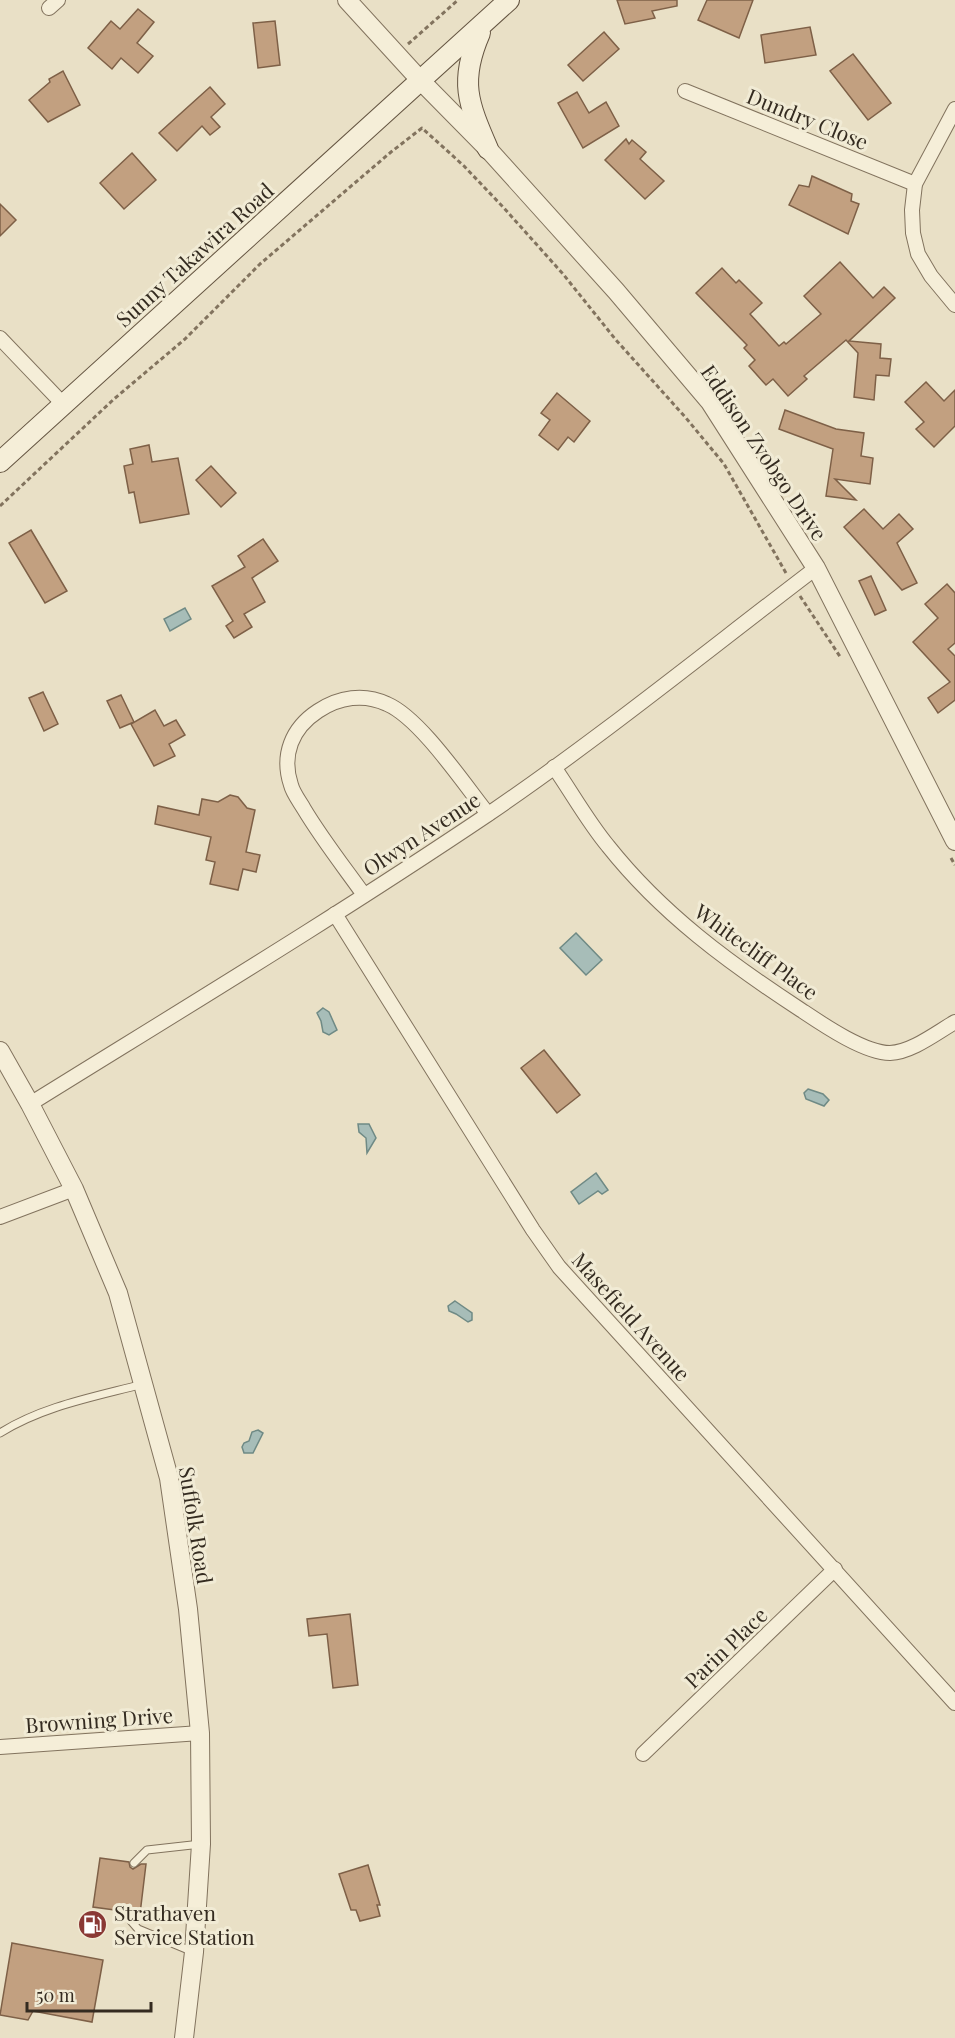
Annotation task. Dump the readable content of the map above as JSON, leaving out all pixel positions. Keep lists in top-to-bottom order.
{
  "streets": {
    "main road": ["Sunny Takawira Road"],
    "street": [
      "Dundry Close",
      "Eddison Zvobgo Drive",
      "Olwyn Avenue",
      "Whitecliff Place",
      "Masefield Avenue",
      "Suffolk Road",
      "Parin Place",
      "Browning Drive"
    ]
  },
  "crossings": [
    ["Sunny Takawira Road", "Eddison Zvobgo Drive"],
    ["Eddison Zvobgo Drive", "Olwyn Avenue"],
    ["Olwyn Avenue", "Whitecliff Place"],
    ["Olwyn Avenue", "Masefield Avenue"],
    ["Olwyn Avenue", "Suffolk Road"],
    ["Masefield Avenue", "Parin Place"],
    ["Suffolk Road", "Browning Drive"]
  ],
  "places": {
    "fuel station": ["Strathaven Service Station"]
  },
  "scale_bar": "50 m"
}
